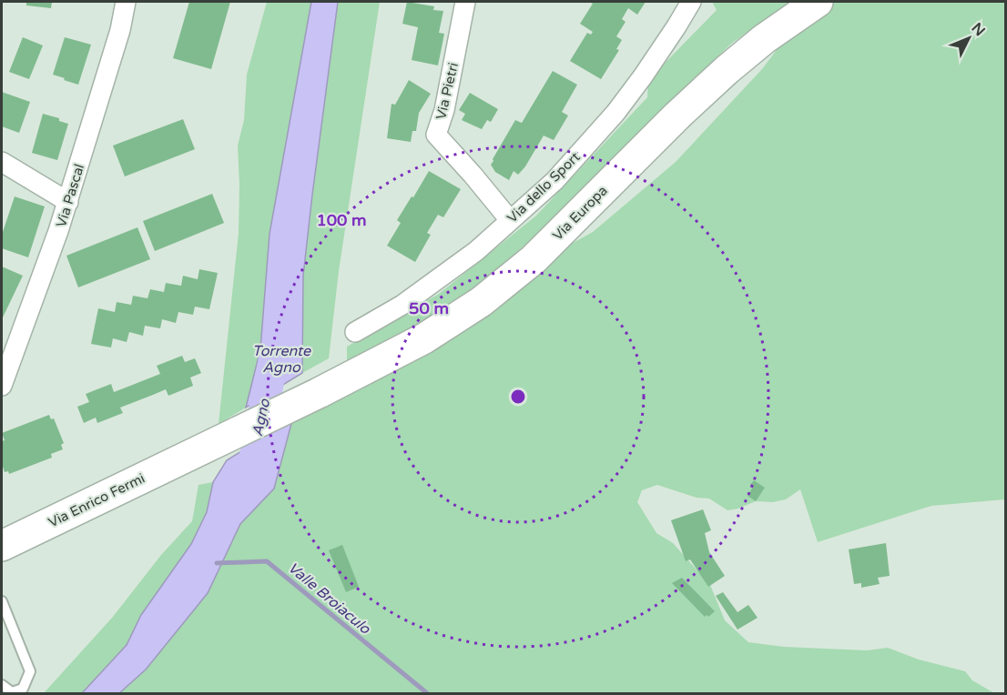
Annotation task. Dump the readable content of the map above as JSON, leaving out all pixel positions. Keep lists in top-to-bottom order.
{
  "streets": {
    "main road": ["Via Europa", "Via Enrico Fermi"],
    "street": ["Via Pietri", "Via dello Sport", "Via Pascal"]
  },
  "crossings": [
    ["Via Pietri", "Via dello Sport"],
    ["Via Europa", "Via Enrico Fermi"]
  ],
  "water": ["Torrente Agno", "Agno", "Valle Broiaculo"],
  "north": "top right",
  "rings": ["100 m", "50 m"]
}
